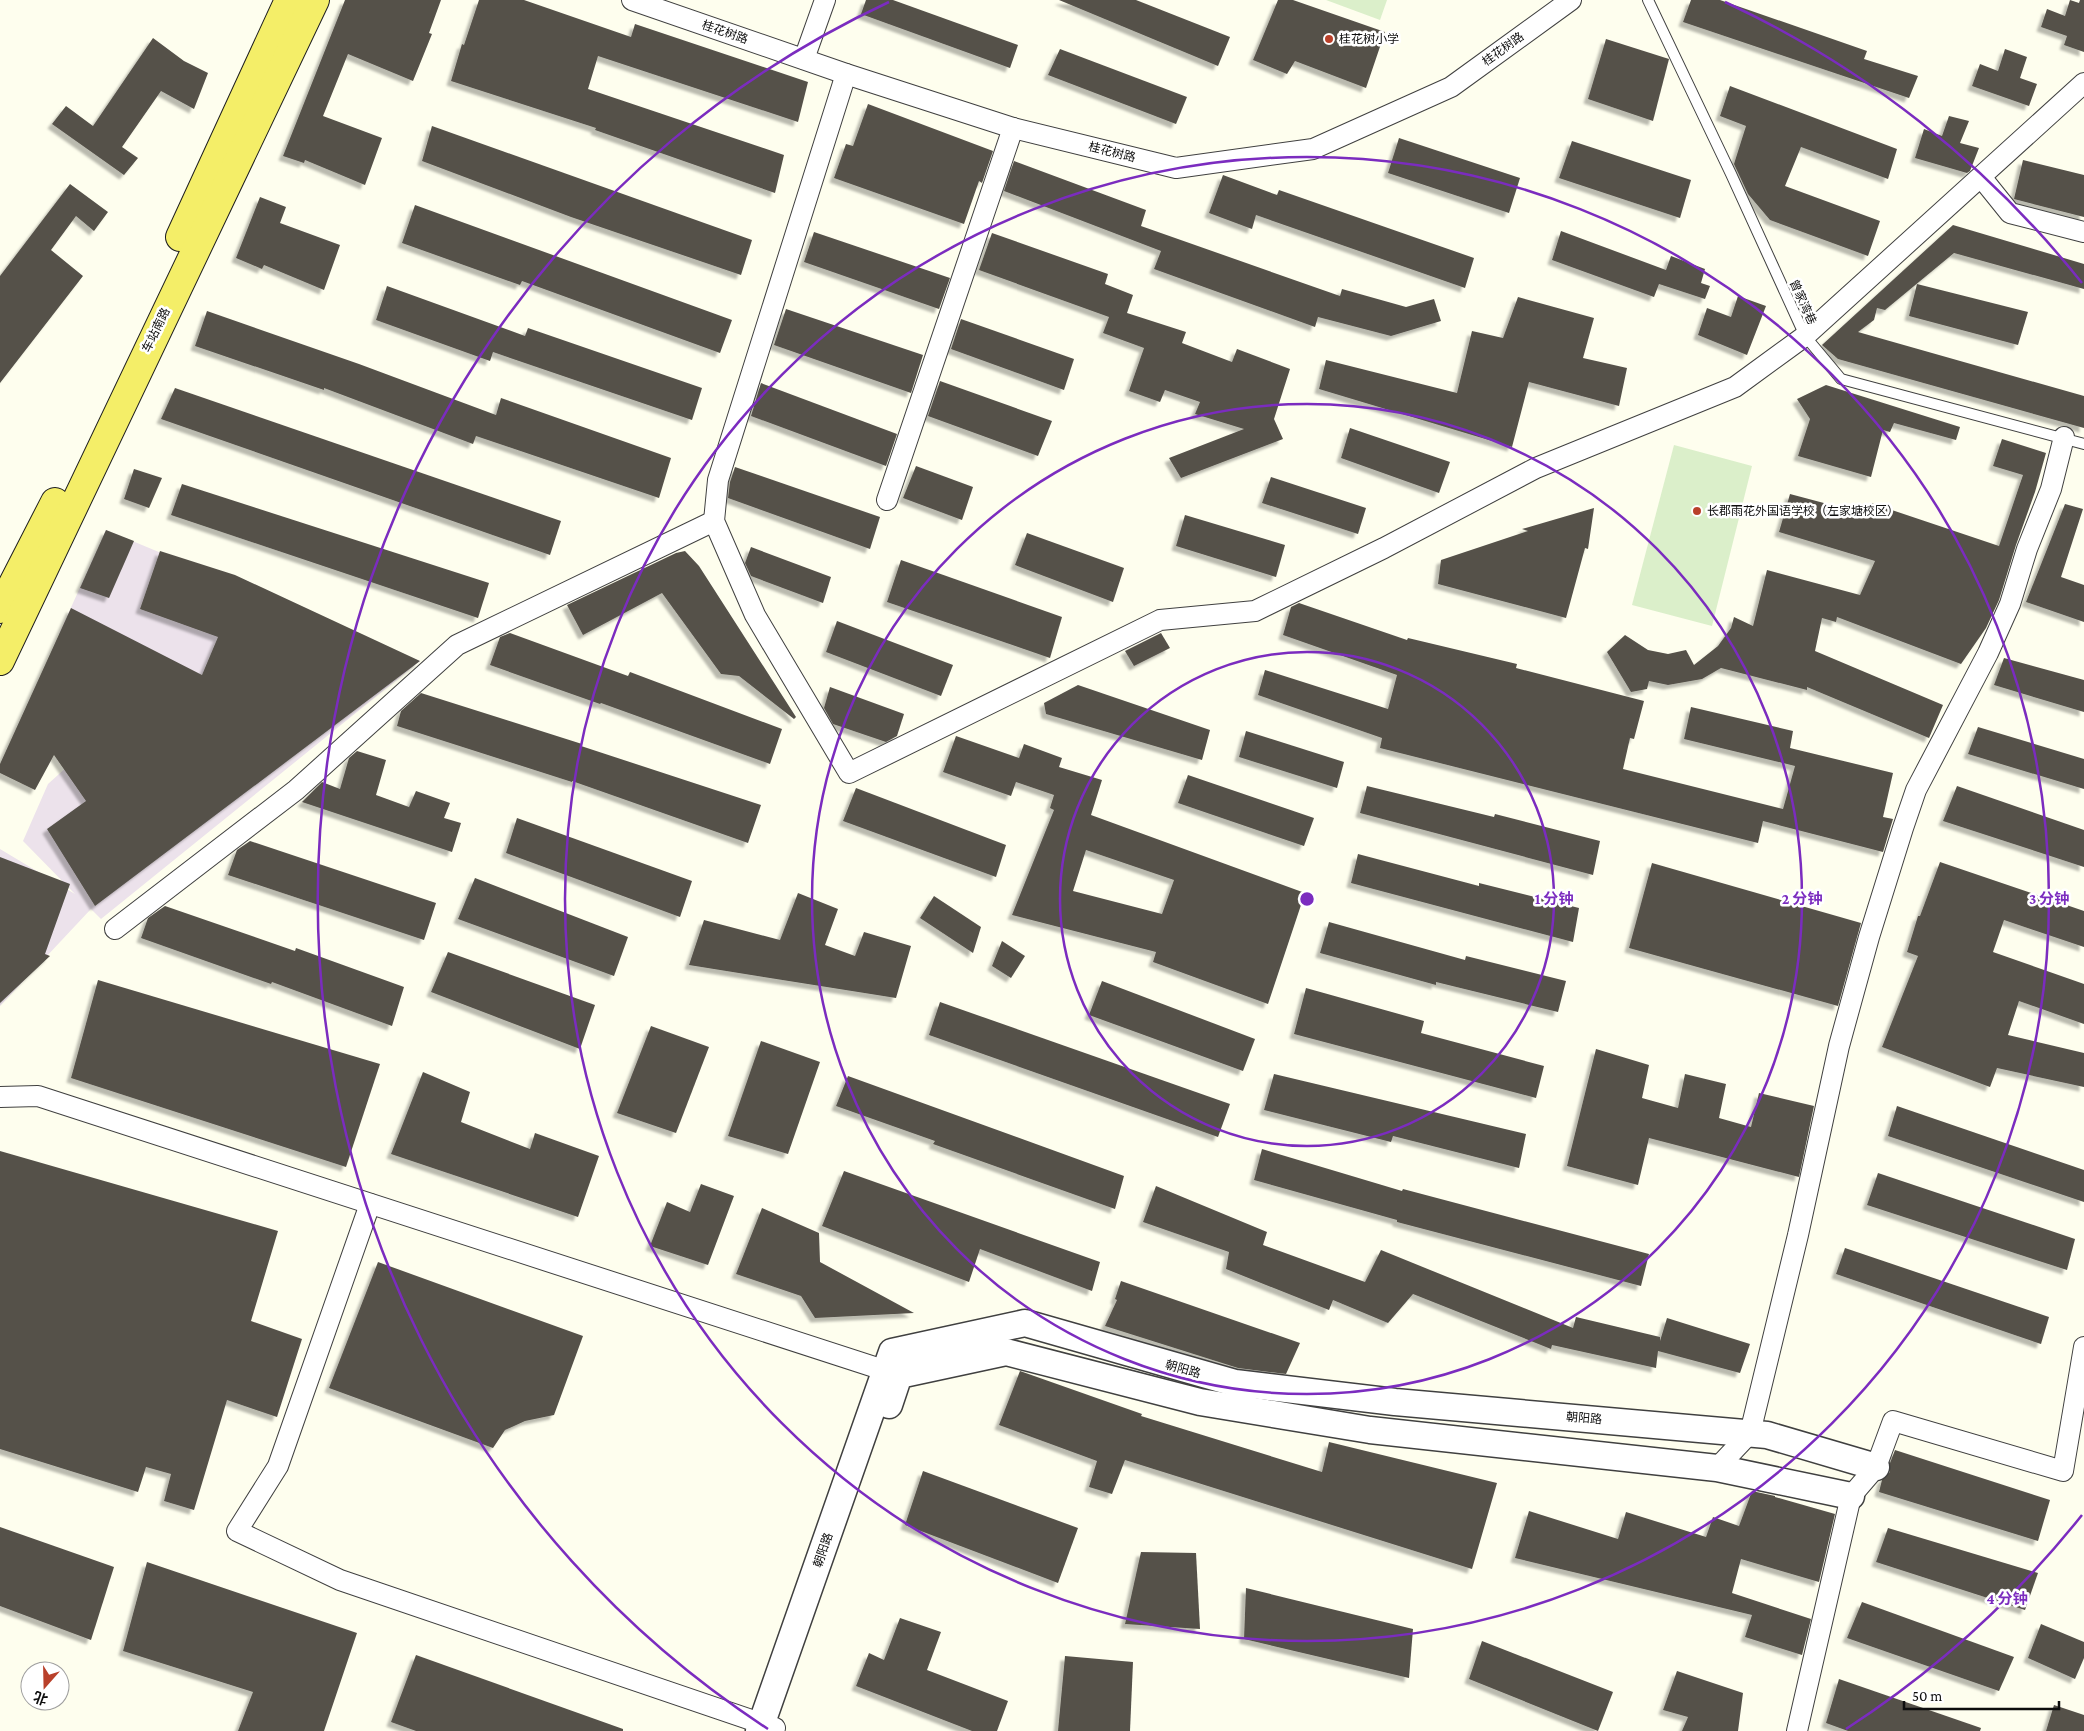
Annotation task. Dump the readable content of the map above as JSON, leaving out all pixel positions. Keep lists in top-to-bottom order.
{
  "streets": {
    "main road": ["车站南路"],
    "street": ["桂花树路", "朝阳路"],
    "lane": ["曾家湾巷"]
  },
  "places": ["桂花树小学", "长郡雨花外国语学校（左家塘校区）"],
  "scale_bar": "50 m",
  "north": "bottom",
  "rings": [
    "1 分钟",
    "2 分钟",
    "3 分钟",
    "4 分钟"
  ]
}
